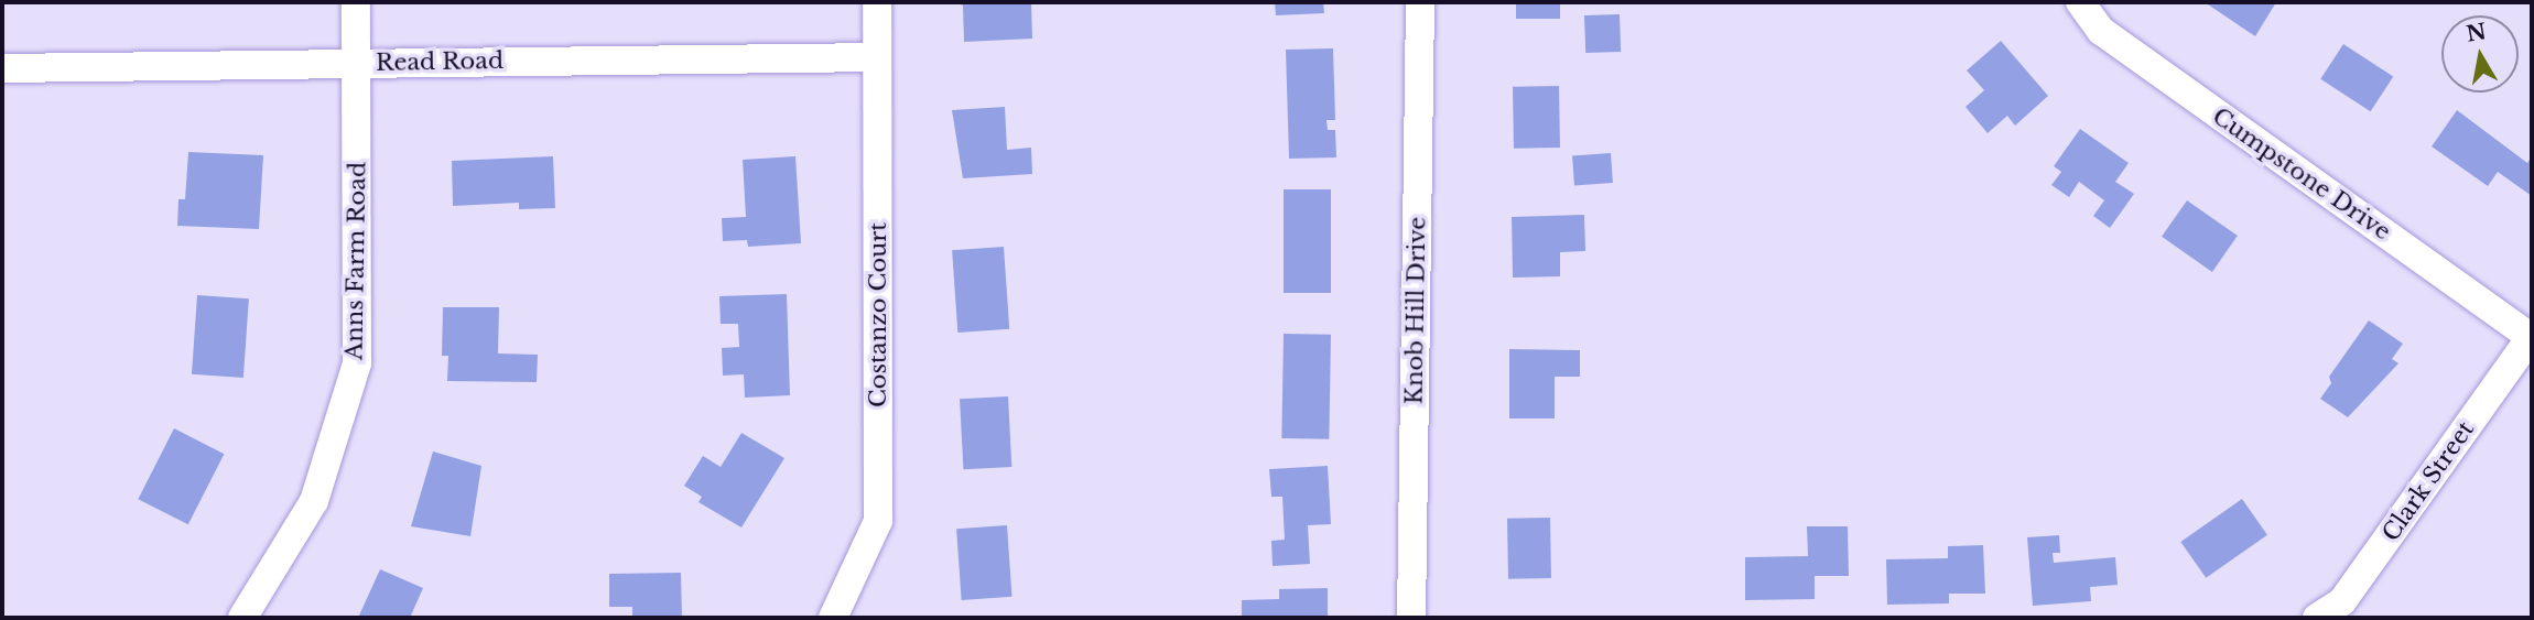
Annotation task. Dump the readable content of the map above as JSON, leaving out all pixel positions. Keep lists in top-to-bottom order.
{
  "streets": {
    "street": [
      "Read Road",
      "Cumpstone Drive",
      "Anns Farm Road",
      "Knob Hill Drive",
      "Costanzo Court",
      "Clark Street"
    ]
  },
  "crossings": [
    ["Read Road", "Anns Farm Road"],
    ["Read Road", "Costanzo Court"],
    ["Cumpstone Drive", "Clark Street"]
  ],
  "north": "top"
}
